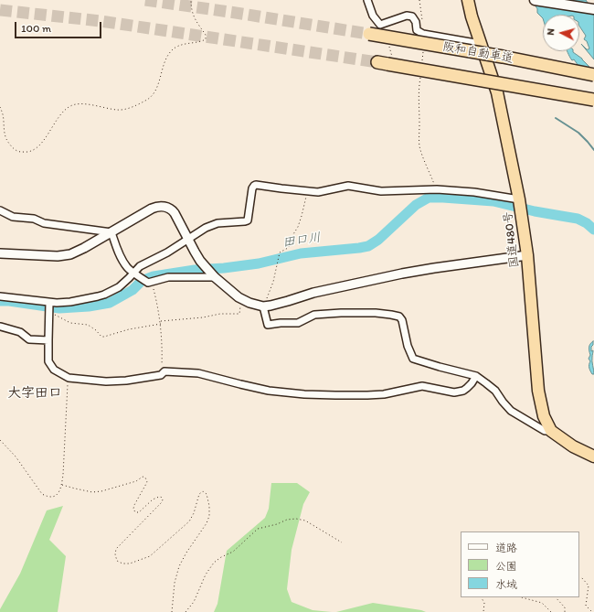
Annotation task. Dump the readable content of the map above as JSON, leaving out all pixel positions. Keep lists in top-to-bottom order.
{
  "streets": {
    "highway": ["阪和自動車道", "国道480号"]
  },
  "districts": ["大字田口"],
  "water": ["田口川"],
  "legend": ["道路", "公園", "水域"],
  "scale_bar": "100 m",
  "north": "left"
}
